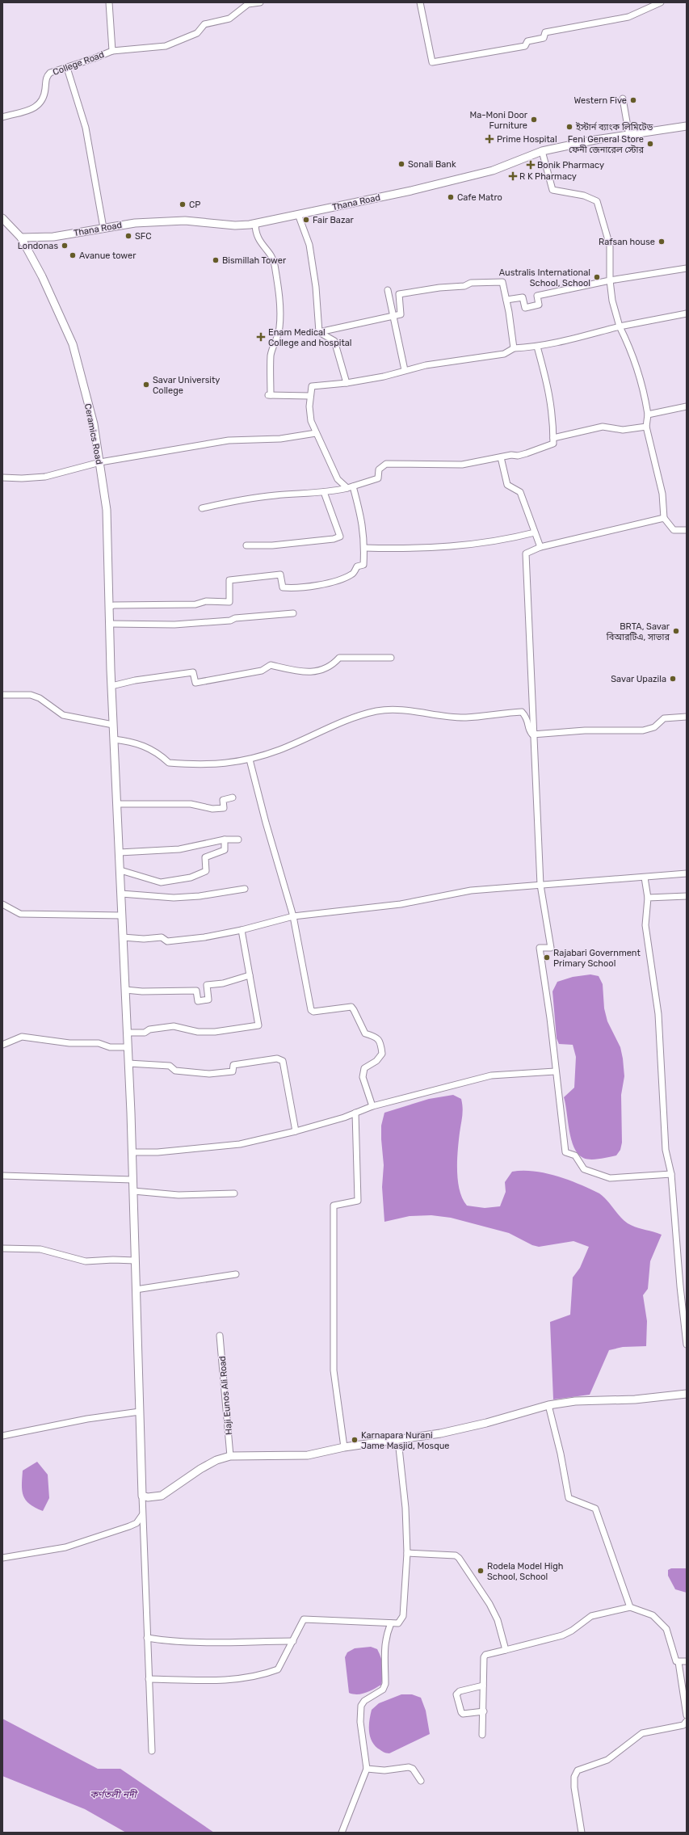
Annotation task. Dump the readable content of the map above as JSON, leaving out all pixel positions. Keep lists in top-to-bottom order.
{
  "streets": {
    "street": [
      "College Road",
      "Thana Road",
      "Ceramics Road",
      "Haji Eunos Ali Road"
    ]
  },
  "crossings": [
    ["Thana Road", "Ceramics Road"]
  ],
  "water": ["কর্ণতলী নদী"],
  "places": {
    "other": [
      "Western Five",
      "Ma-Moni Door Furniture",
      "ইস্টার্ন ব্যাংক লিমিটেড",
      "Feni General Store ফেনী জেনারেল স্টোর",
      "Sonali Bank",
      "Cafe Matro",
      "CP",
      "Fair Bazar",
      "SFC",
      "Rafsan house",
      "Londonas",
      "Avanue tower",
      "Bismillah Tower",
      "Australis International School, School",
      "Savar University College",
      "BRTA, Savar বিআরটিএ, সাভার",
      "Savar Upazila",
      "Rajabari Government Primary School",
      "Karnapara Nurani Jame Masjid, Mosque",
      "Rodela Model High School, School"
    ],
    "health": [
      "Prime Hospital",
      "Bonik Pharmacy",
      "R K Pharmacy",
      "Enam Medical College and hospital"
    ]
  }
}
